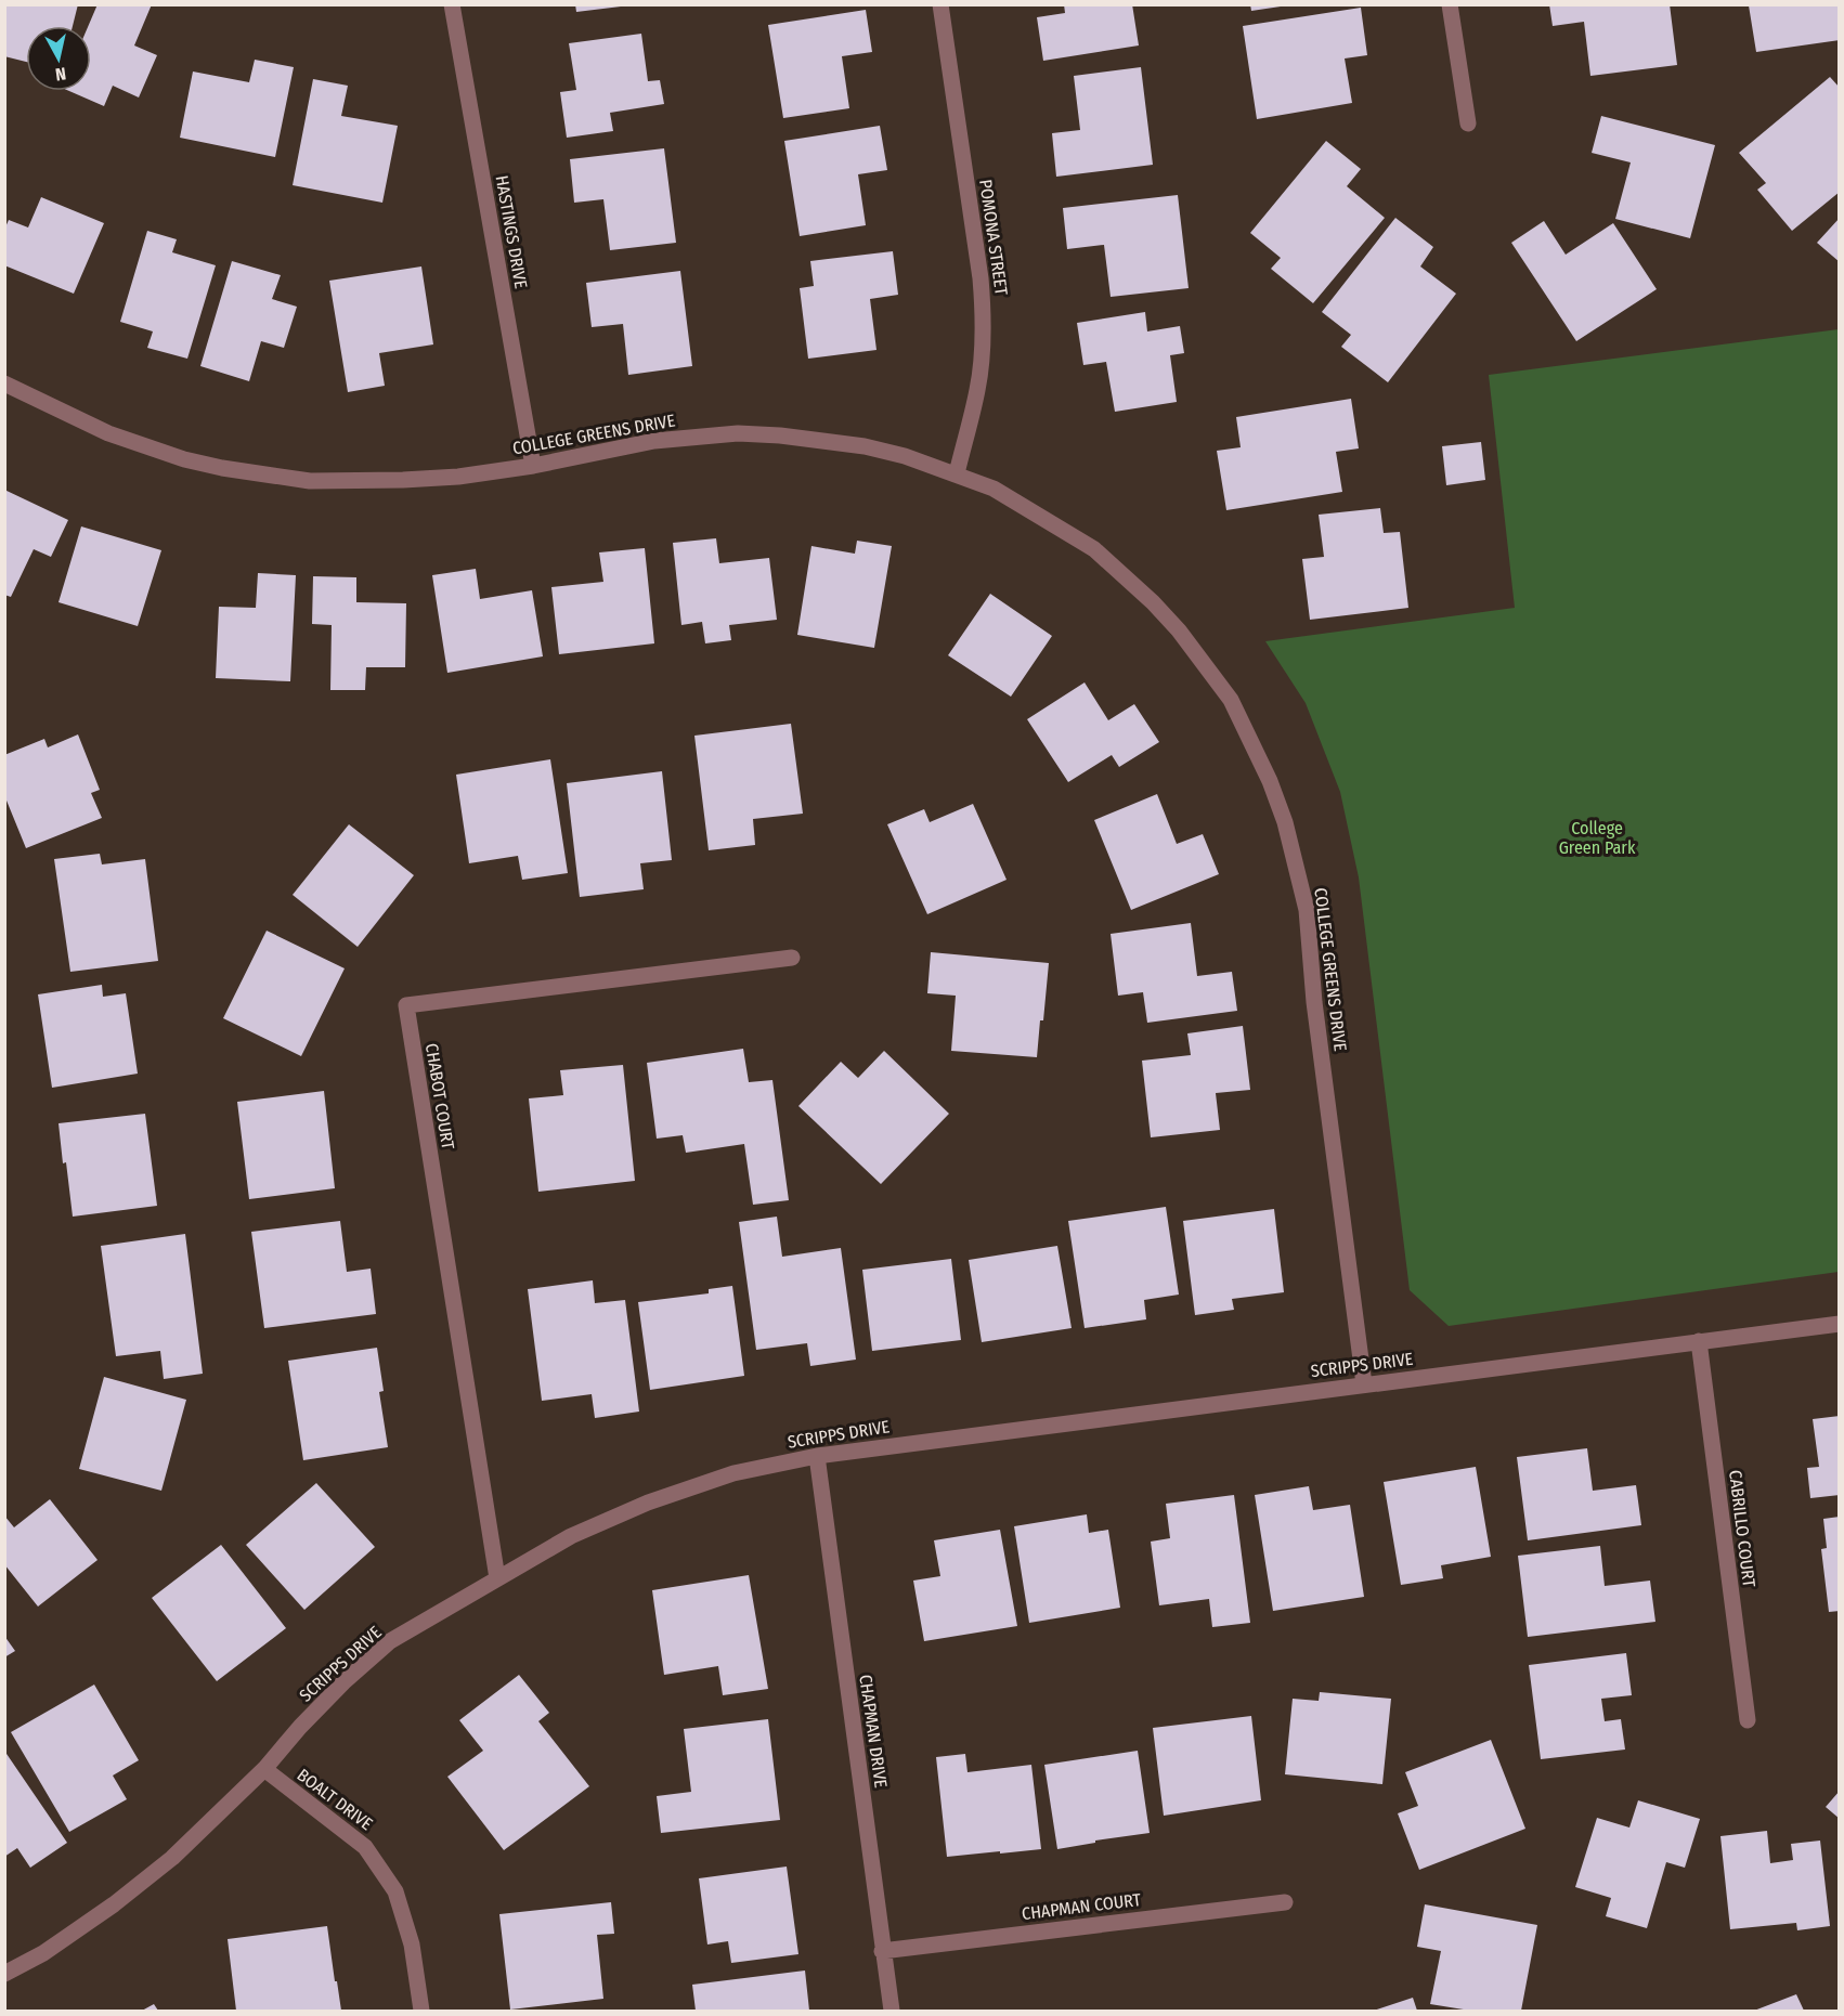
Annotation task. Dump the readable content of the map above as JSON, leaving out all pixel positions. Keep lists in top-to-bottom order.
{
  "streets": {
    "street": [
      "HASTINGS DRIVE",
      "POMONA STREET",
      "COLLEGE GREENS DRIVE",
      "CHABOT COURT",
      "SCRIPPS DRIVE",
      "CABRILLO COURT",
      "CHAPMAN DRIVE",
      "BOALT DRIVE",
      "CHAPMAN COURT"
    ]
  },
  "crossings": [
    ["HASTINGS DRIVE", "COLLEGE GREENS DRIVE"],
    ["POMONA STREET", "COLLEGE GREENS DRIVE"],
    ["COLLEGE GREENS DRIVE", "SCRIPPS DRIVE"],
    ["CHABOT COURT", "SCRIPPS DRIVE"],
    ["SCRIPPS DRIVE", "CABRILLO COURT"],
    ["SCRIPPS DRIVE", "CHAPMAN DRIVE"],
    ["SCRIPPS DRIVE", "BOALT DRIVE"],
    ["CHAPMAN DRIVE", "CHAPMAN COURT"]
  ],
  "parks": ["College Green Park"],
  "north": "bottom"
}
